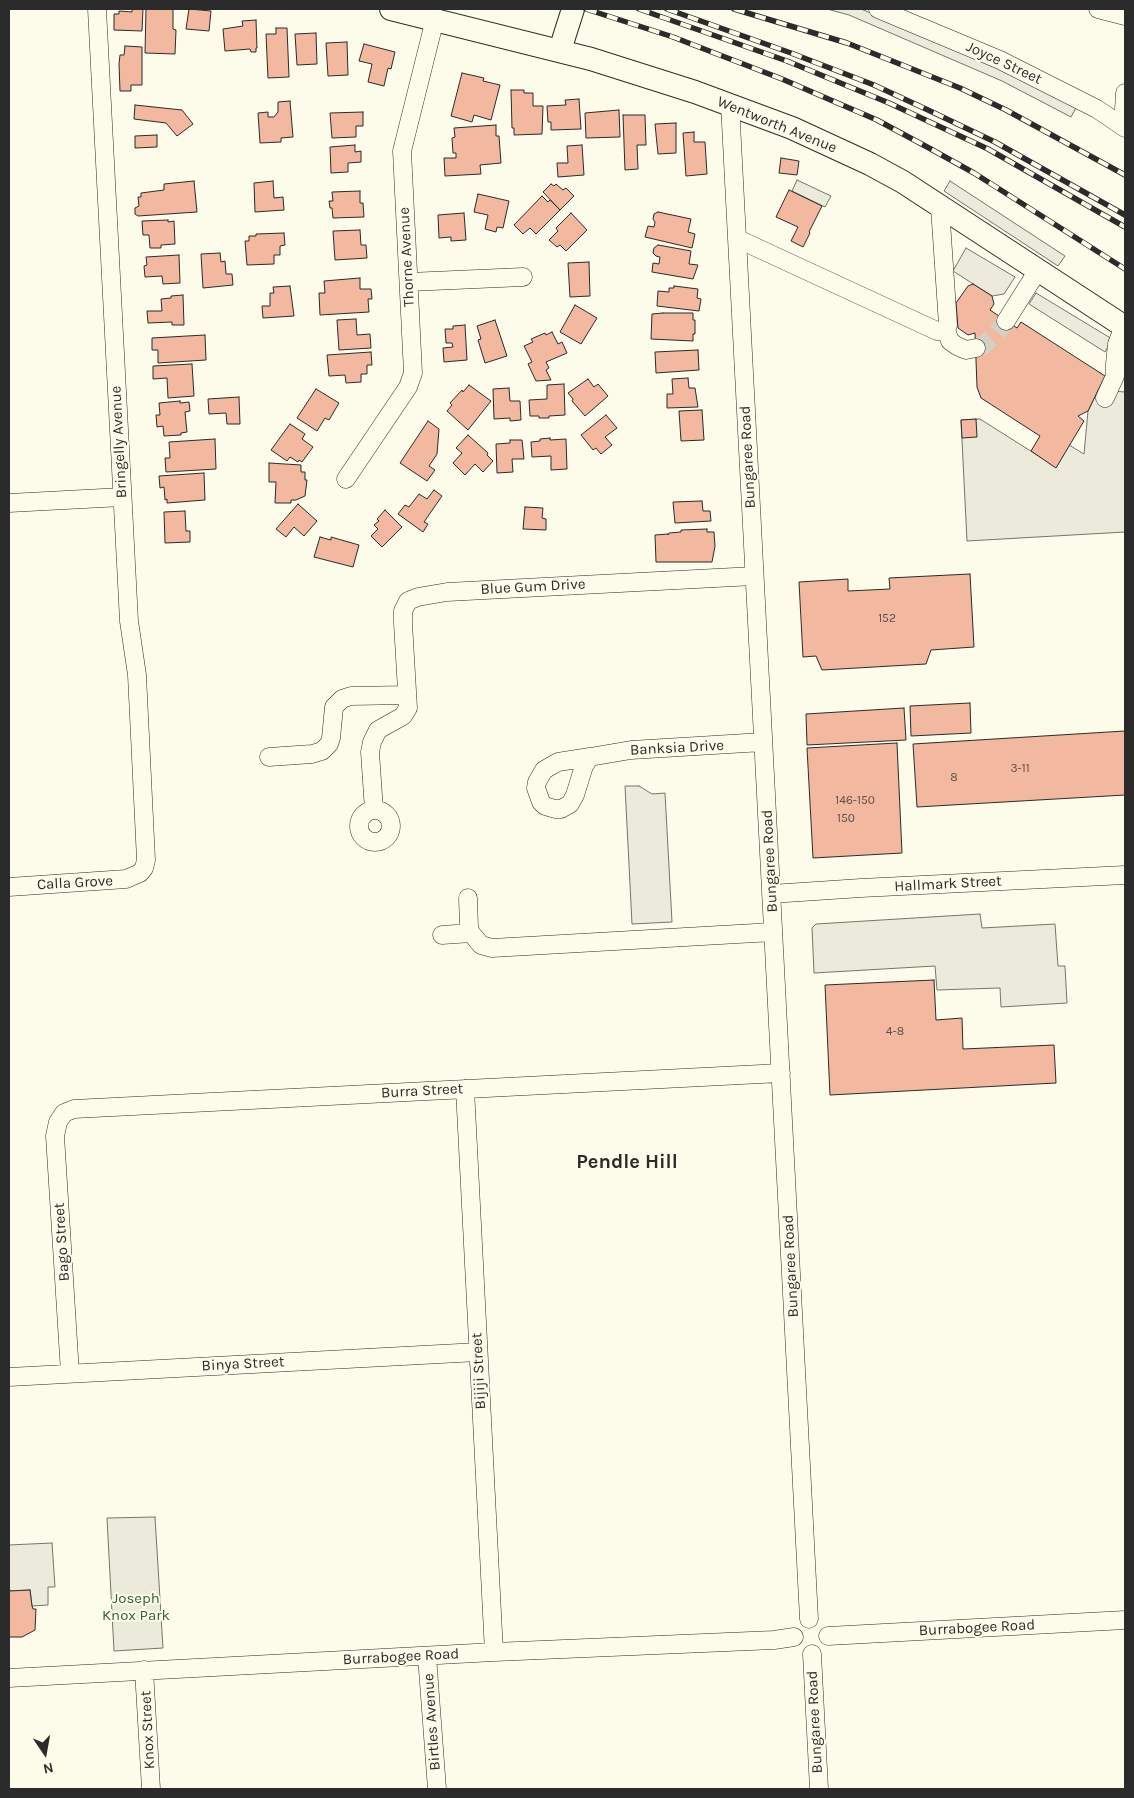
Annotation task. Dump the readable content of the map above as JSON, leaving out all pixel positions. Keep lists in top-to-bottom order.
{
  "streets": {
    "main road": ["Wentworth Avenue"],
    "street": [
      "Joyce Street",
      "Thorne Avenue",
      "Bringelly Avenue",
      "Bungaree Road",
      "Blue Gum Drive",
      "Banksia Drive",
      "Calla Grove",
      "Hallmark Street",
      "Burra Street",
      "Bago Street",
      "Binya Street",
      "Bijiji Street",
      "Burrabogee Road",
      "Birtles Avenue",
      "Knox Street"
    ]
  },
  "crossings": [
    ["Wentworth Avenue", "Thorne Avenue"],
    ["Wentworth Avenue", "Bungaree Road"],
    ["Bringelly Avenue", "Calla Grove"],
    ["Bungaree Road", "Blue Gum Drive"],
    ["Bungaree Road", "Banksia Drive"],
    ["Bungaree Road", "Hallmark Street"],
    ["Bungaree Road", "Burra Street"],
    ["Bungaree Road", "Burrabogee Road"],
    ["Burra Street", "Bago Street"],
    ["Burra Street", "Bijiji Street"],
    ["Bago Street", "Binya Street"],
    ["Binya Street", "Bijiji Street"],
    ["Bijiji Street", "Burrabogee Road"],
    ["Burrabogee Road", "Birtles Avenue"],
    ["Burrabogee Road", "Knox Street"]
  ],
  "districts": ["Pendle Hill"],
  "parks": ["Joseph Knox Park"],
  "house_numbers": [
    "152",
    "3-11",
    "8",
    "146-150",
    "150",
    "4-8"
  ],
  "north": "bottom"
}
